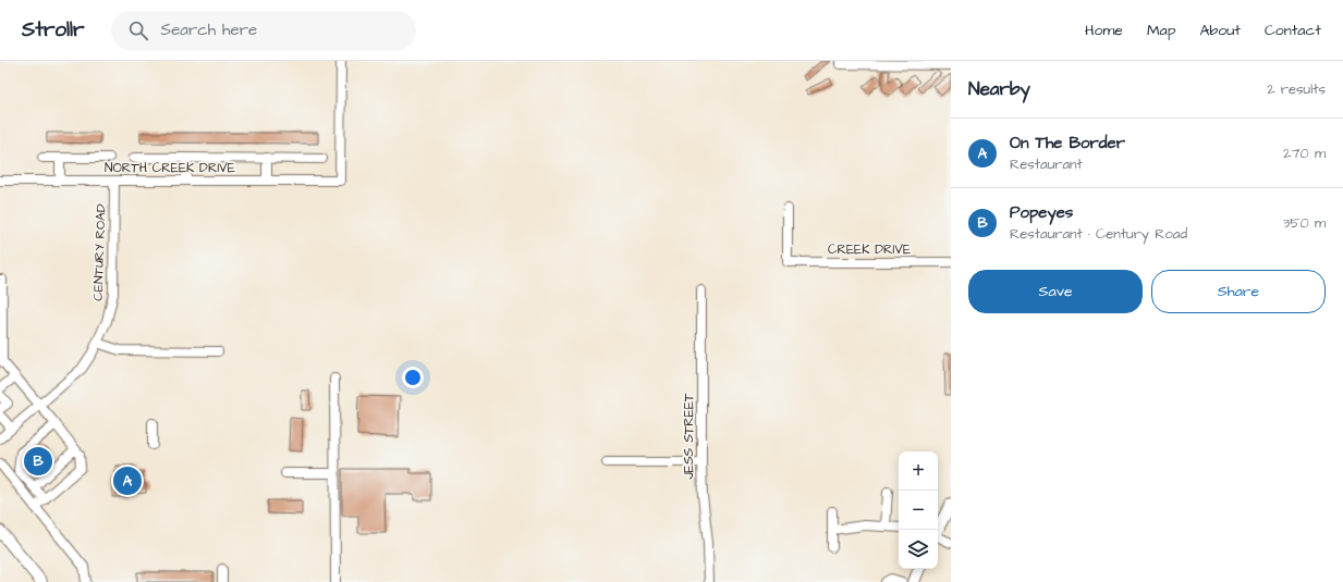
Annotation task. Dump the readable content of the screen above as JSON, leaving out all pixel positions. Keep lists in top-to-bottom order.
{
  "streets": {
    "street": [
      "NORTH CREEK DRIVE",
      "CREEK DRIVE",
      "CENTURY ROAD",
      "JESS STREET"
    ]
  },
  "crossings": [
    ["NORTH CREEK DRIVE", "CENTURY ROAD"]
  ],
  "page": {
    "header": "Strollr",
    "search": "Search here",
    "nav": [
      "Home",
      "Map",
      "About",
      "Contact"
    ],
    "heading": ["Nearby", "2 results"],
    "list": [
      {
        "mark": "A",
        "name": "On The Border",
        "note": "Restaurant",
        "value": "270 m"
      },
      {
        "mark": "B",
        "name": "Popeyes",
        "note": "Restaurant · Century Road",
        "value": "350 m"
      }
    ],
    "buttons": ["Save", "Share"],
    "pins": ["B", "A"],
    "map_buttons": ["+", "−"]
  }
}
